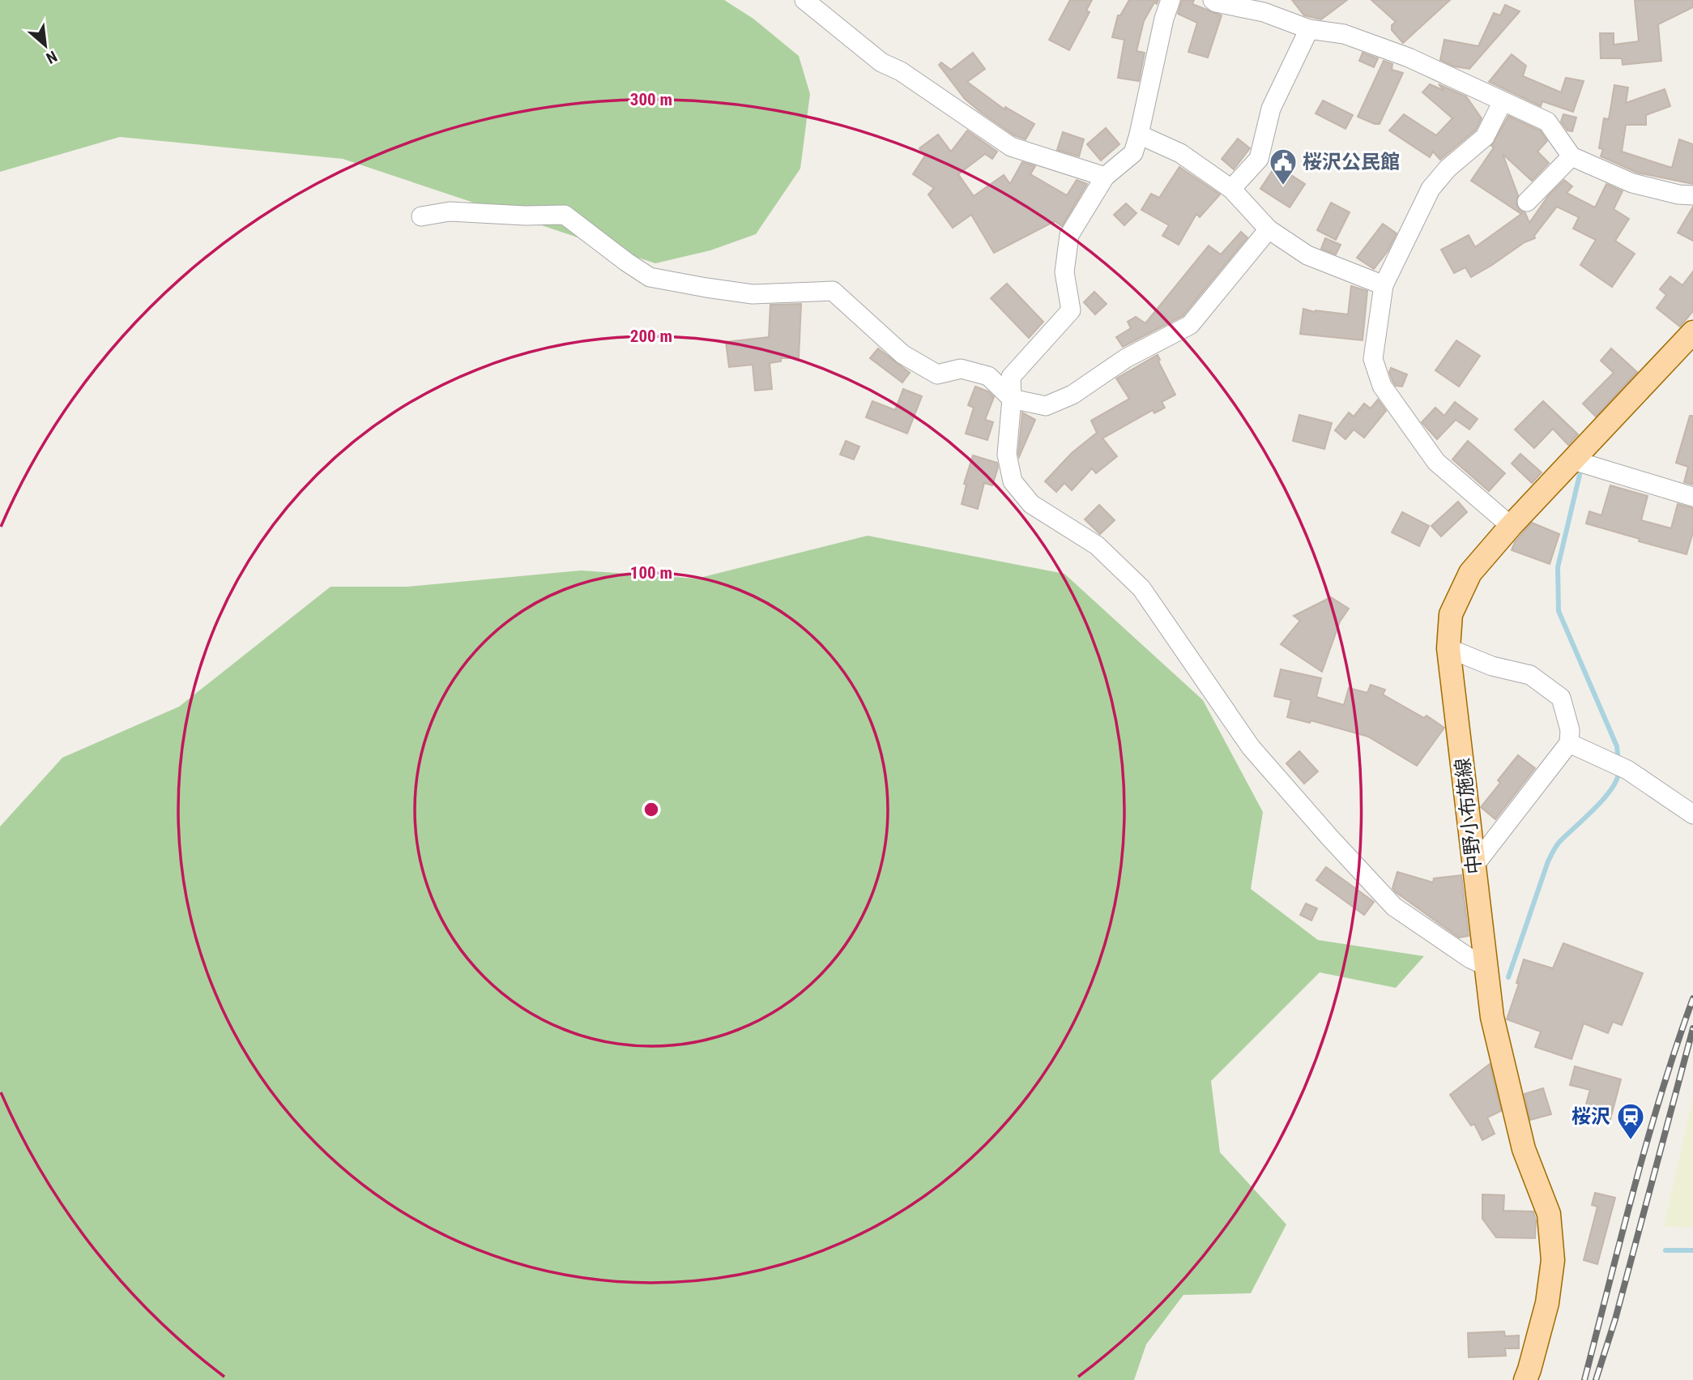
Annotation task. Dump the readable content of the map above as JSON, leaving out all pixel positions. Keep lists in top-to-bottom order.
{
  "streets": {
    "main road": ["中野小布施線"]
  },
  "places": {
    "public building": ["桜沢公民館"],
    "station": ["桜沢"]
  },
  "north": "bottom right",
  "rings": ["300 m", "200 m", "100 m"]
}
